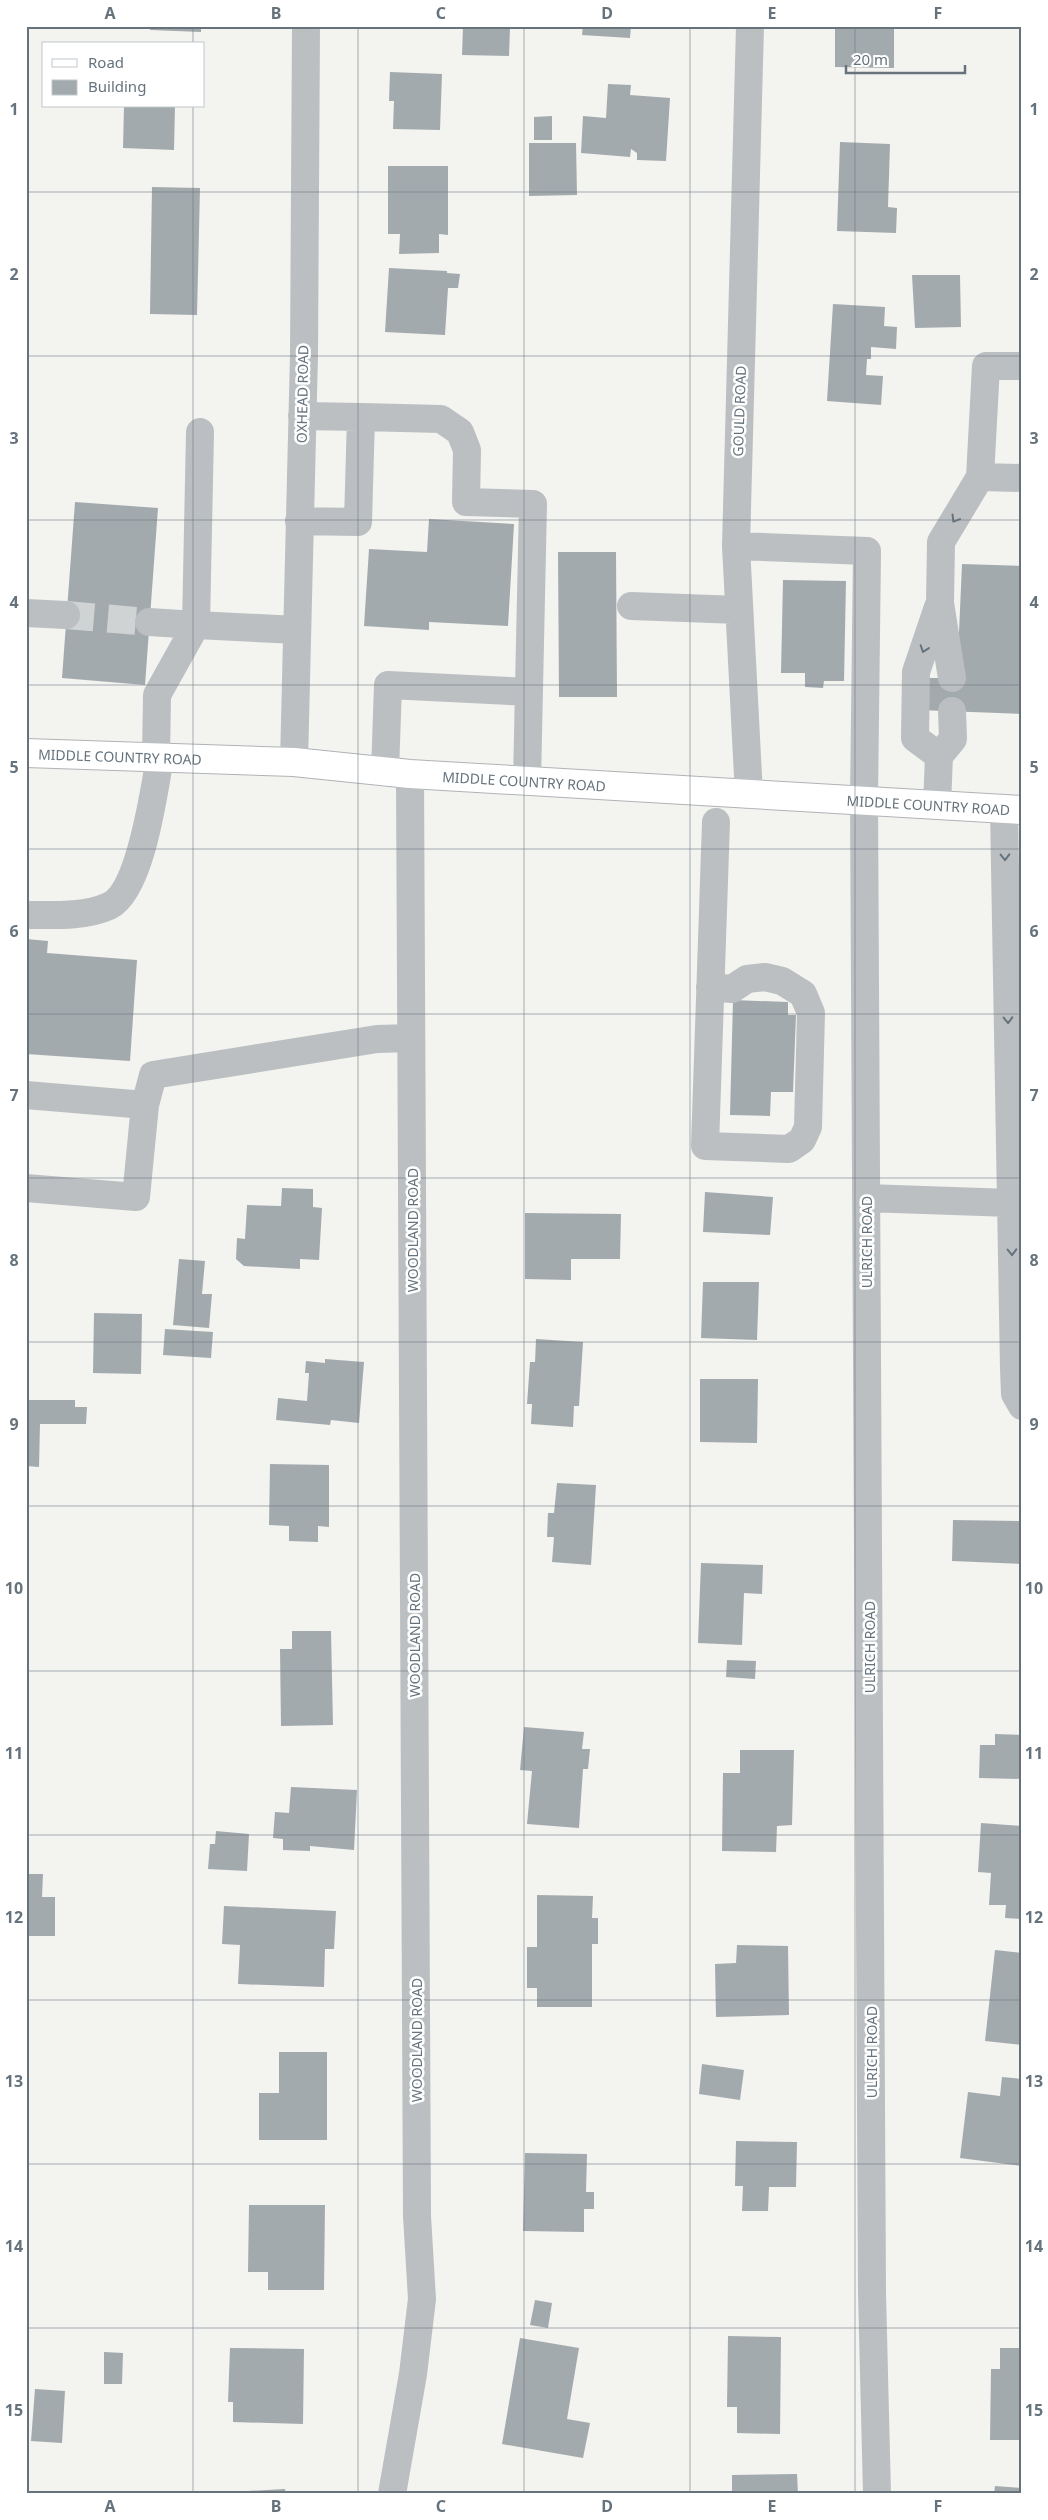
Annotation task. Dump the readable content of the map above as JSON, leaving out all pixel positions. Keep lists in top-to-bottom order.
{
  "streets": {
    "main road": ["MIDDLE COUNTRY ROAD"],
    "street": [
      "OXHEAD ROAD",
      "GOULD ROAD",
      "WOODLAND ROAD",
      "ULRICH ROAD"
    ]
  },
  "crossings": [
    ["OXHEAD ROAD", "MIDDLE COUNTRY ROAD"],
    ["GOULD ROAD", "MIDDLE COUNTRY ROAD"],
    ["GOULD ROAD", "ULRICH ROAD"],
    ["MIDDLE COUNTRY ROAD", "WOODLAND ROAD"],
    ["MIDDLE COUNTRY ROAD", "ULRICH ROAD"]
  ],
  "legend": ["Road", "Building"],
  "scale_bar": "20 m",
  "grid": {
    "columns": [
      "A",
      "B",
      "C",
      "D",
      "E",
      "F"
    ],
    "rows": [
      "1",
      "2",
      "3",
      "4",
      "5",
      "6",
      "7",
      "8",
      "9",
      "10",
      "11",
      "12",
      "13",
      "14",
      "15"
    ]
  }
}
